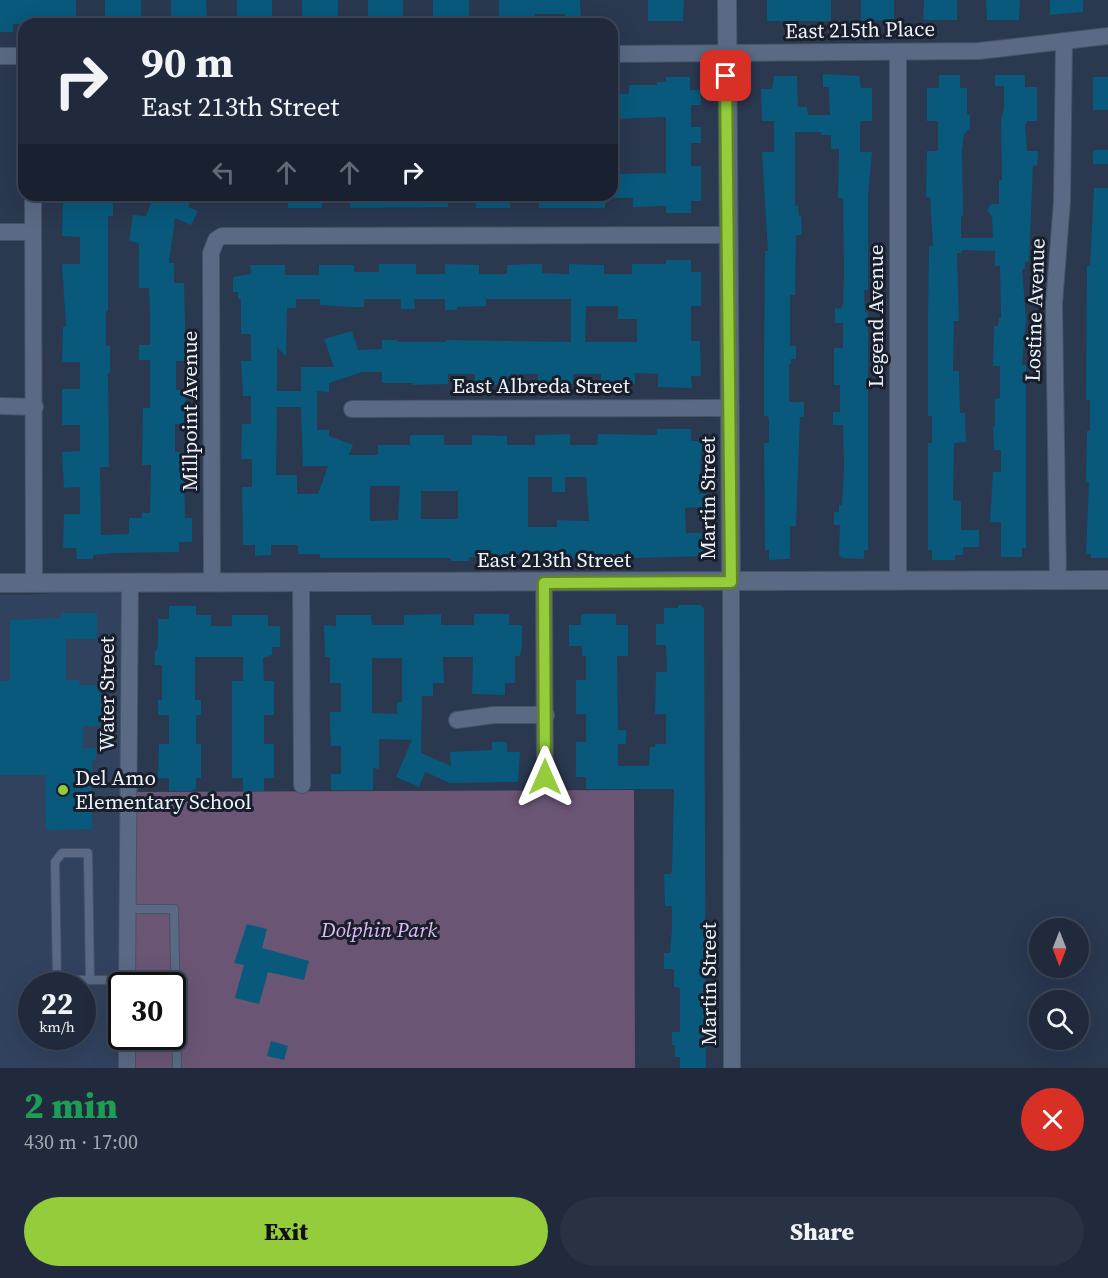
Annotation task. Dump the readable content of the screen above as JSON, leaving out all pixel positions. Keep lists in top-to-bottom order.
{
  "streets": {
    "street": [
      "East 215th Place",
      "Lostine Avenue",
      "Legend Avenue",
      "East Albreda Street",
      "Millpoint Avenue",
      "Martin Street",
      "East 213th Street",
      "Water Street"
    ]
  },
  "crossings": [
    ["East 215th Place", "Lostine Avenue"],
    ["East 215th Place", "Legend Avenue"],
    ["East 215th Place", "Martin Street"],
    ["Lostine Avenue", "East 213th Street"],
    ["Legend Avenue", "East 213th Street"],
    ["East Albreda Street", "Martin Street"],
    ["Millpoint Avenue", "Martin Street"],
    ["Millpoint Avenue", "East 213th Street"],
    ["Martin Street", "East 213th Street"],
    ["East 213th Street", "Water Street"]
  ],
  "parks": ["Dolphin Park"],
  "places": ["Del Amo Elementary School"],
  "north": "bottom",
  "page": {
    "turn": ["90 m", "East 213th Street"],
    "speed": "22 km/h",
    "limit": "30",
    "heading": ["2 min", "430 m · 17:00"],
    "buttons": ["Exit", "Share"]
  }
}
